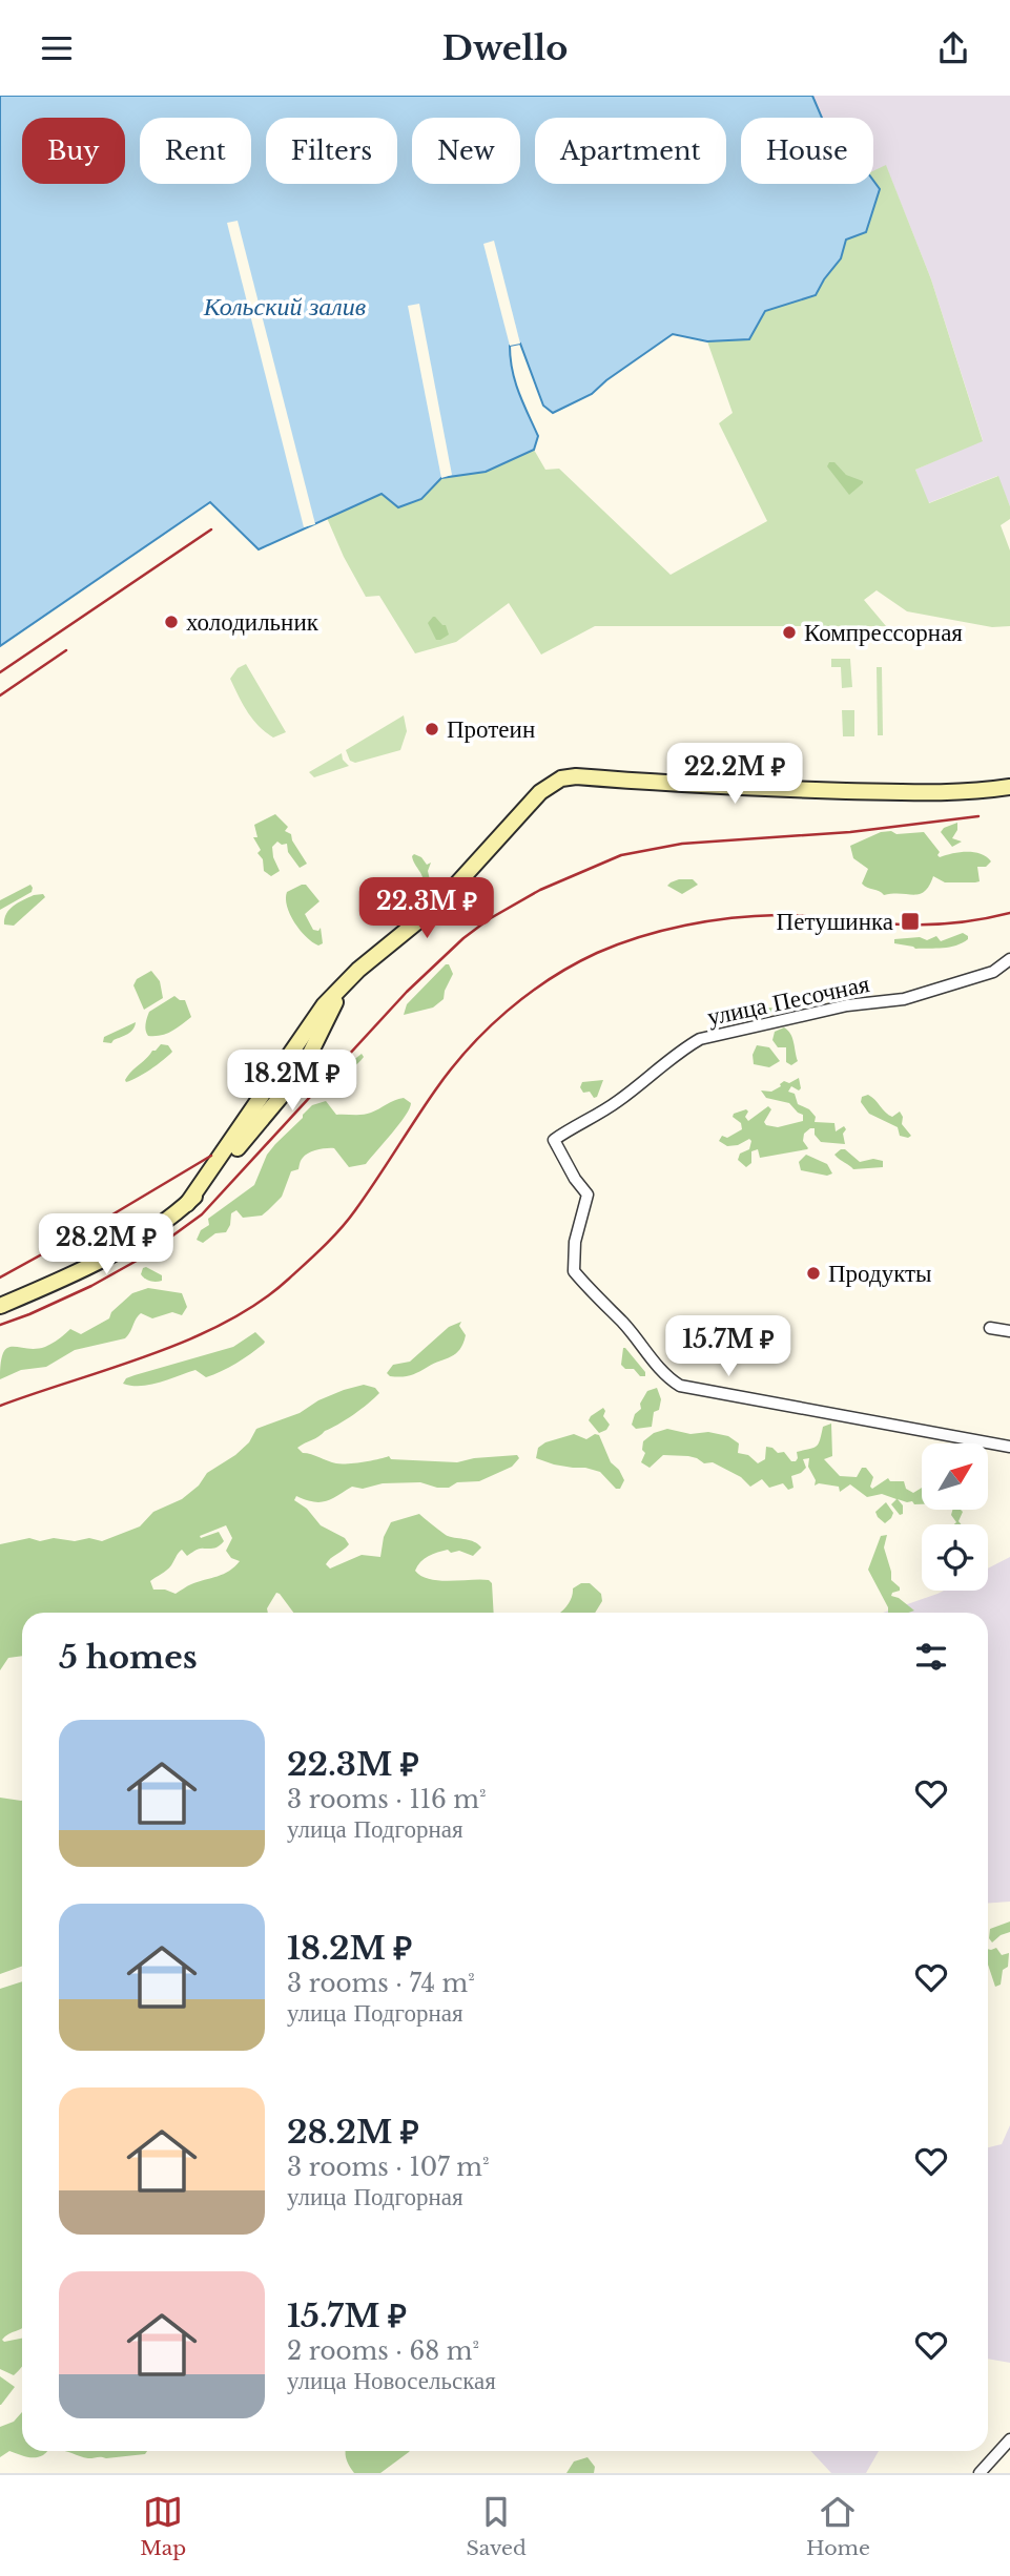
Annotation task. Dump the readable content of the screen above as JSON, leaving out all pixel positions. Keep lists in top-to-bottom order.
{
  "streets": {
    "street": ["улица Песочная"]
  },
  "water": ["Кольский залив"],
  "places": {
    "other": [
      "холодильник",
      "Компрессорная",
      "Протеин",
      "Продукты"
    ],
    "transit": ["Петушинка"]
  },
  "north": "top right",
  "page": {
    "header": "Dwello",
    "chip": [
      "Buy",
      "Rent",
      "Filters",
      "New",
      "Apartment",
      "House"
    ],
    "price": [
      "22.2M ₽",
      "22.3M ₽",
      "18.2M ₽",
      "28.2M ₽",
      "15.7M ₽"
    ],
    "heading": "5 homes",
    "list": [
      {
        "name": "22.3M ₽",
        "note": "3 rooms · 116 m² · улица Подгорная"
      },
      {
        "name": "18.2M ₽",
        "note": "3 rooms · 74 m² · улица Подгорная"
      },
      {
        "name": "28.2M ₽",
        "note": "3 rooms · 107 m² · улица Подгорная"
      },
      {
        "name": "15.7M ₽",
        "note": "2 rooms · 68 m² · улица Новосельская"
      }
    ],
    "tabs": ["Map", "Saved", "Home"]
  }
}
